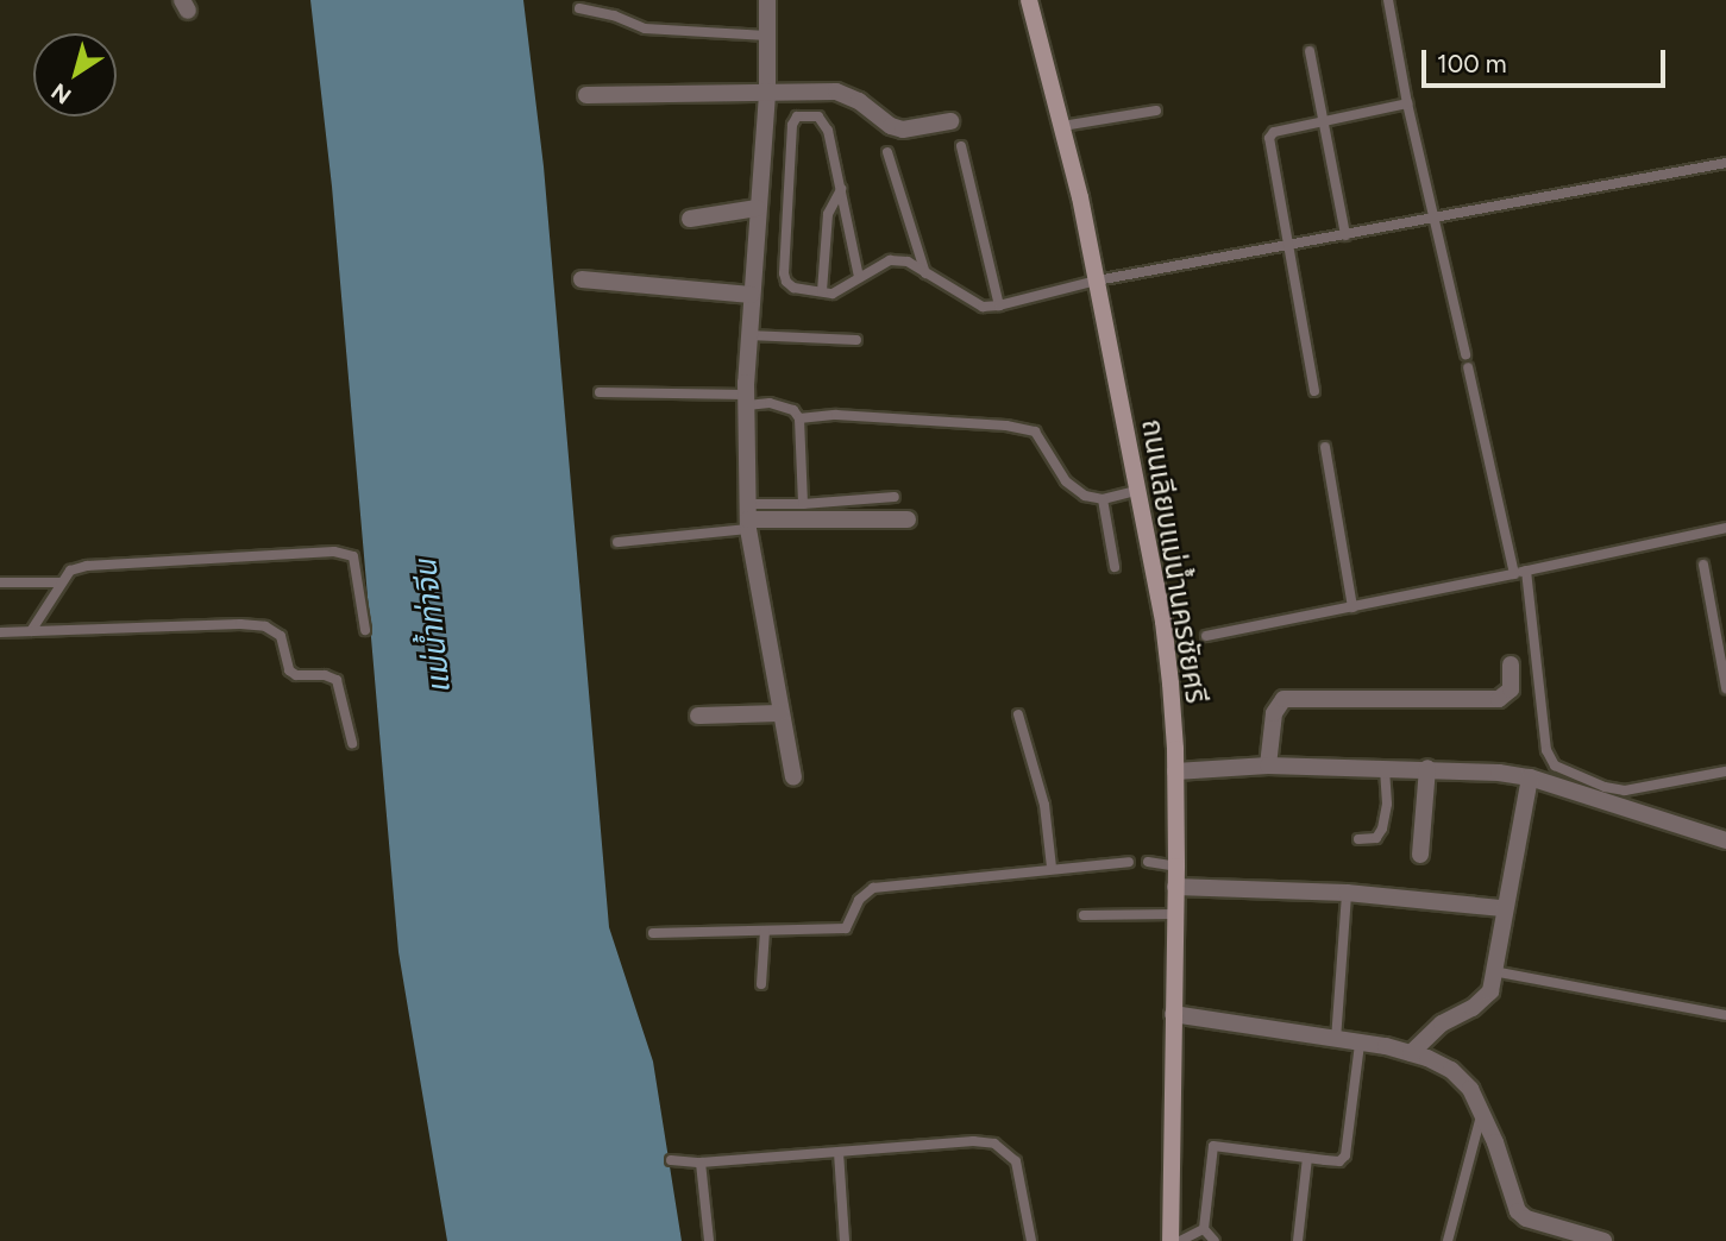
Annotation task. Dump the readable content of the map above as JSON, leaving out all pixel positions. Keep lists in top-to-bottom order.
{
  "streets": {
    "main road": ["ถนนเลียบแม่น้ำนครชัยศรี"]
  },
  "water": ["แม่น้ำท่าจีน"],
  "scale_bar": "100 m",
  "north": "bottom left"
}
